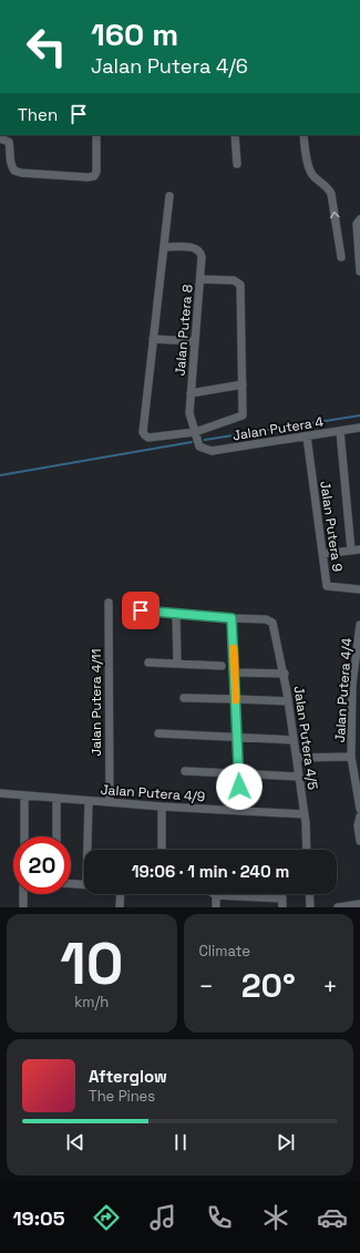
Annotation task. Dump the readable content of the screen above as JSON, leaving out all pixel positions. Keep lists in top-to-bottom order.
{
  "streets": {
    "street": [
      "Jalan Putera 8",
      "Jalan Putera 4",
      "Jalan Putera 9",
      "Jalan Putera 4/4",
      "Jalan Putera 4/11",
      "Jalan Putera 4/5",
      "Jalan Putera 4/9"
    ]
  },
  "crossings": [
    ["Jalan Putera 8", "Jalan Putera 4"],
    ["Jalan Putera 4", "Jalan Putera 9"],
    ["Jalan Putera 4/11", "Jalan Putera 4/9"],
    ["Jalan Putera 4/5", "Jalan Putera 4/9"]
  ],
  "page": {
    "turn": ["160 m", "Jalan Putera 4/6"],
    "then": "Then",
    "limit": "20",
    "trip": "19:06 · 1 min · 240 m",
    "tile": [
      ["10", "km/h"],
      "Climate"
    ],
    "heat": ["−", "20°", "+"],
    "song": ["Afterglow", "The Pines"],
    "tabs": "19:05"
  }
}
